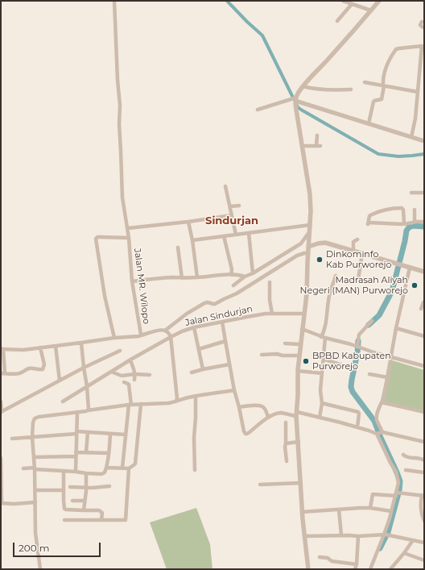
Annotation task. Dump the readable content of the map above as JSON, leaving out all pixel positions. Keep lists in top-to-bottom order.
{
  "streets": {
    "street": ["Jalan MR. Wilopo", "Jalan Sindurjan"]
  },
  "districts": ["Sindurjan"],
  "places": ["Dinkominfo Kab Purworejo", "Madrasah Aliyah Negeri (MAN) Purworejo", "BPBD Kabupaten Purworejo"],
  "scale_bar": "200 m"
}
